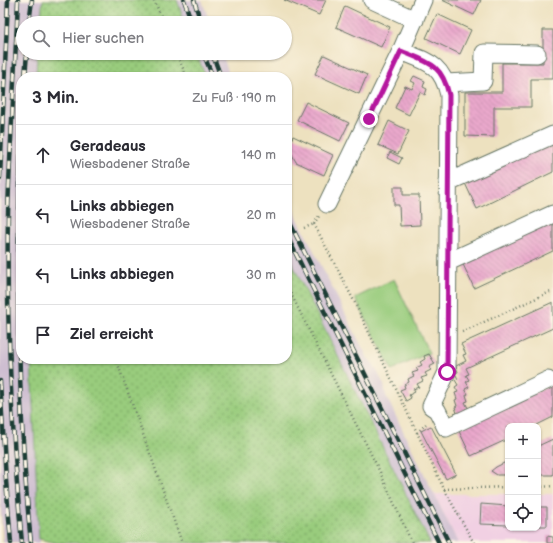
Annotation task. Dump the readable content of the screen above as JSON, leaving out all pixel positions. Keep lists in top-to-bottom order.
{
  "page": {
    "search": "Hier suchen",
    "heading": ["3 Min.", "Zu Fuß · 190 m"],
    "list": [
      ["Geradeaus", "Wiesbadener Straße", "140 m"],
      ["Links abbiegen", "Wiesbadener Straße", "20 m"],
      ["Links abbiegen", "30 m"],
      "Ziel erreicht"
    ],
    "map_buttons": ["+", "−"]
  }
}
